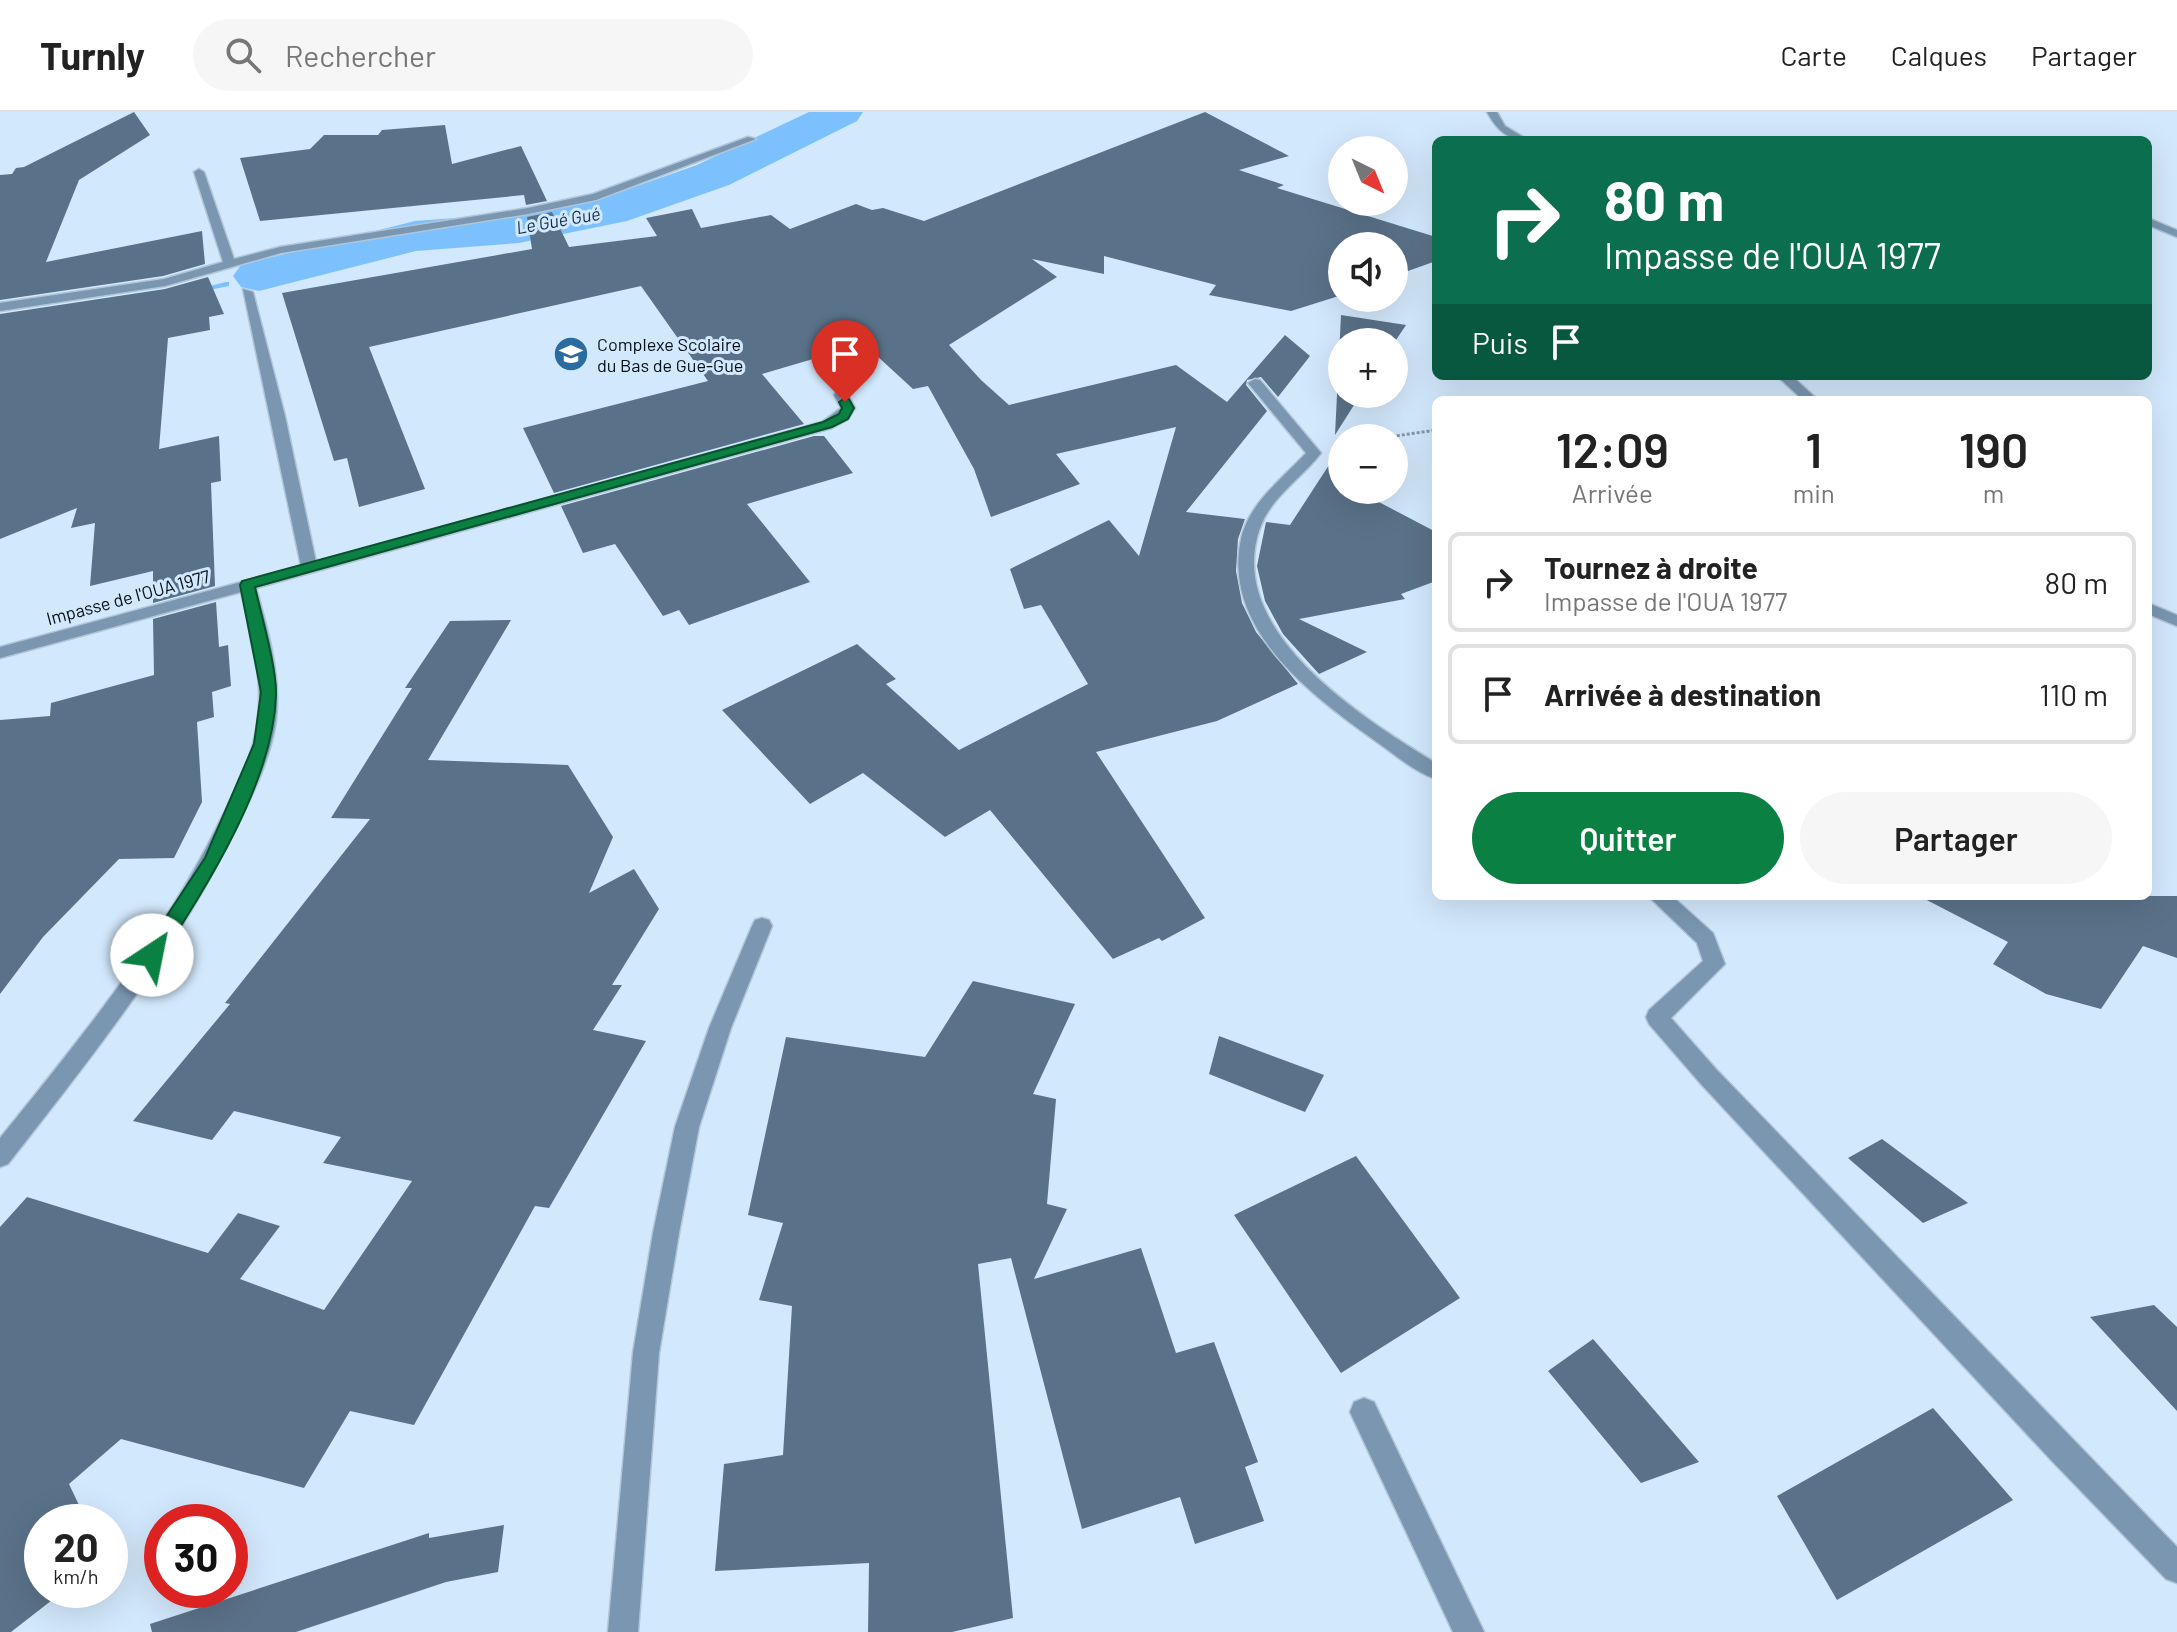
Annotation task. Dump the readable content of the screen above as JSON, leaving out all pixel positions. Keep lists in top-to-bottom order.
{
  "streets": {
    "street": ["Impasse de l'OUA 1977"]
  },
  "water": ["Le Gué Gué"],
  "places": {
    "school or university": ["Complexe Scolaire du Bas de Gue-Gue"]
  },
  "north": "bottom right",
  "page": {
    "header": "Turnly",
    "search": "Rechercher",
    "nav": ["Carte", "Calques", "Partager"],
    "map_buttons": ["+", "−"],
    "turn": ["80 m", "Impasse de l'OUA 1977"],
    "then": "Puis",
    "eta": [
      "12:09",
      "Arrivée",
      "1",
      "min",
      "190",
      "m"
    ],
    "list": [
      {
        "name": "Tournez à droite",
        "note": "Impasse de l'OUA 1977",
        "value": "80 m"
      },
      {
        "name": "Arrivée à destination",
        "value": "110 m"
      }
    ],
    "buttons": ["Quitter", "Partager"],
    "speed": "20 km/h",
    "limit": "30"
  }
}
